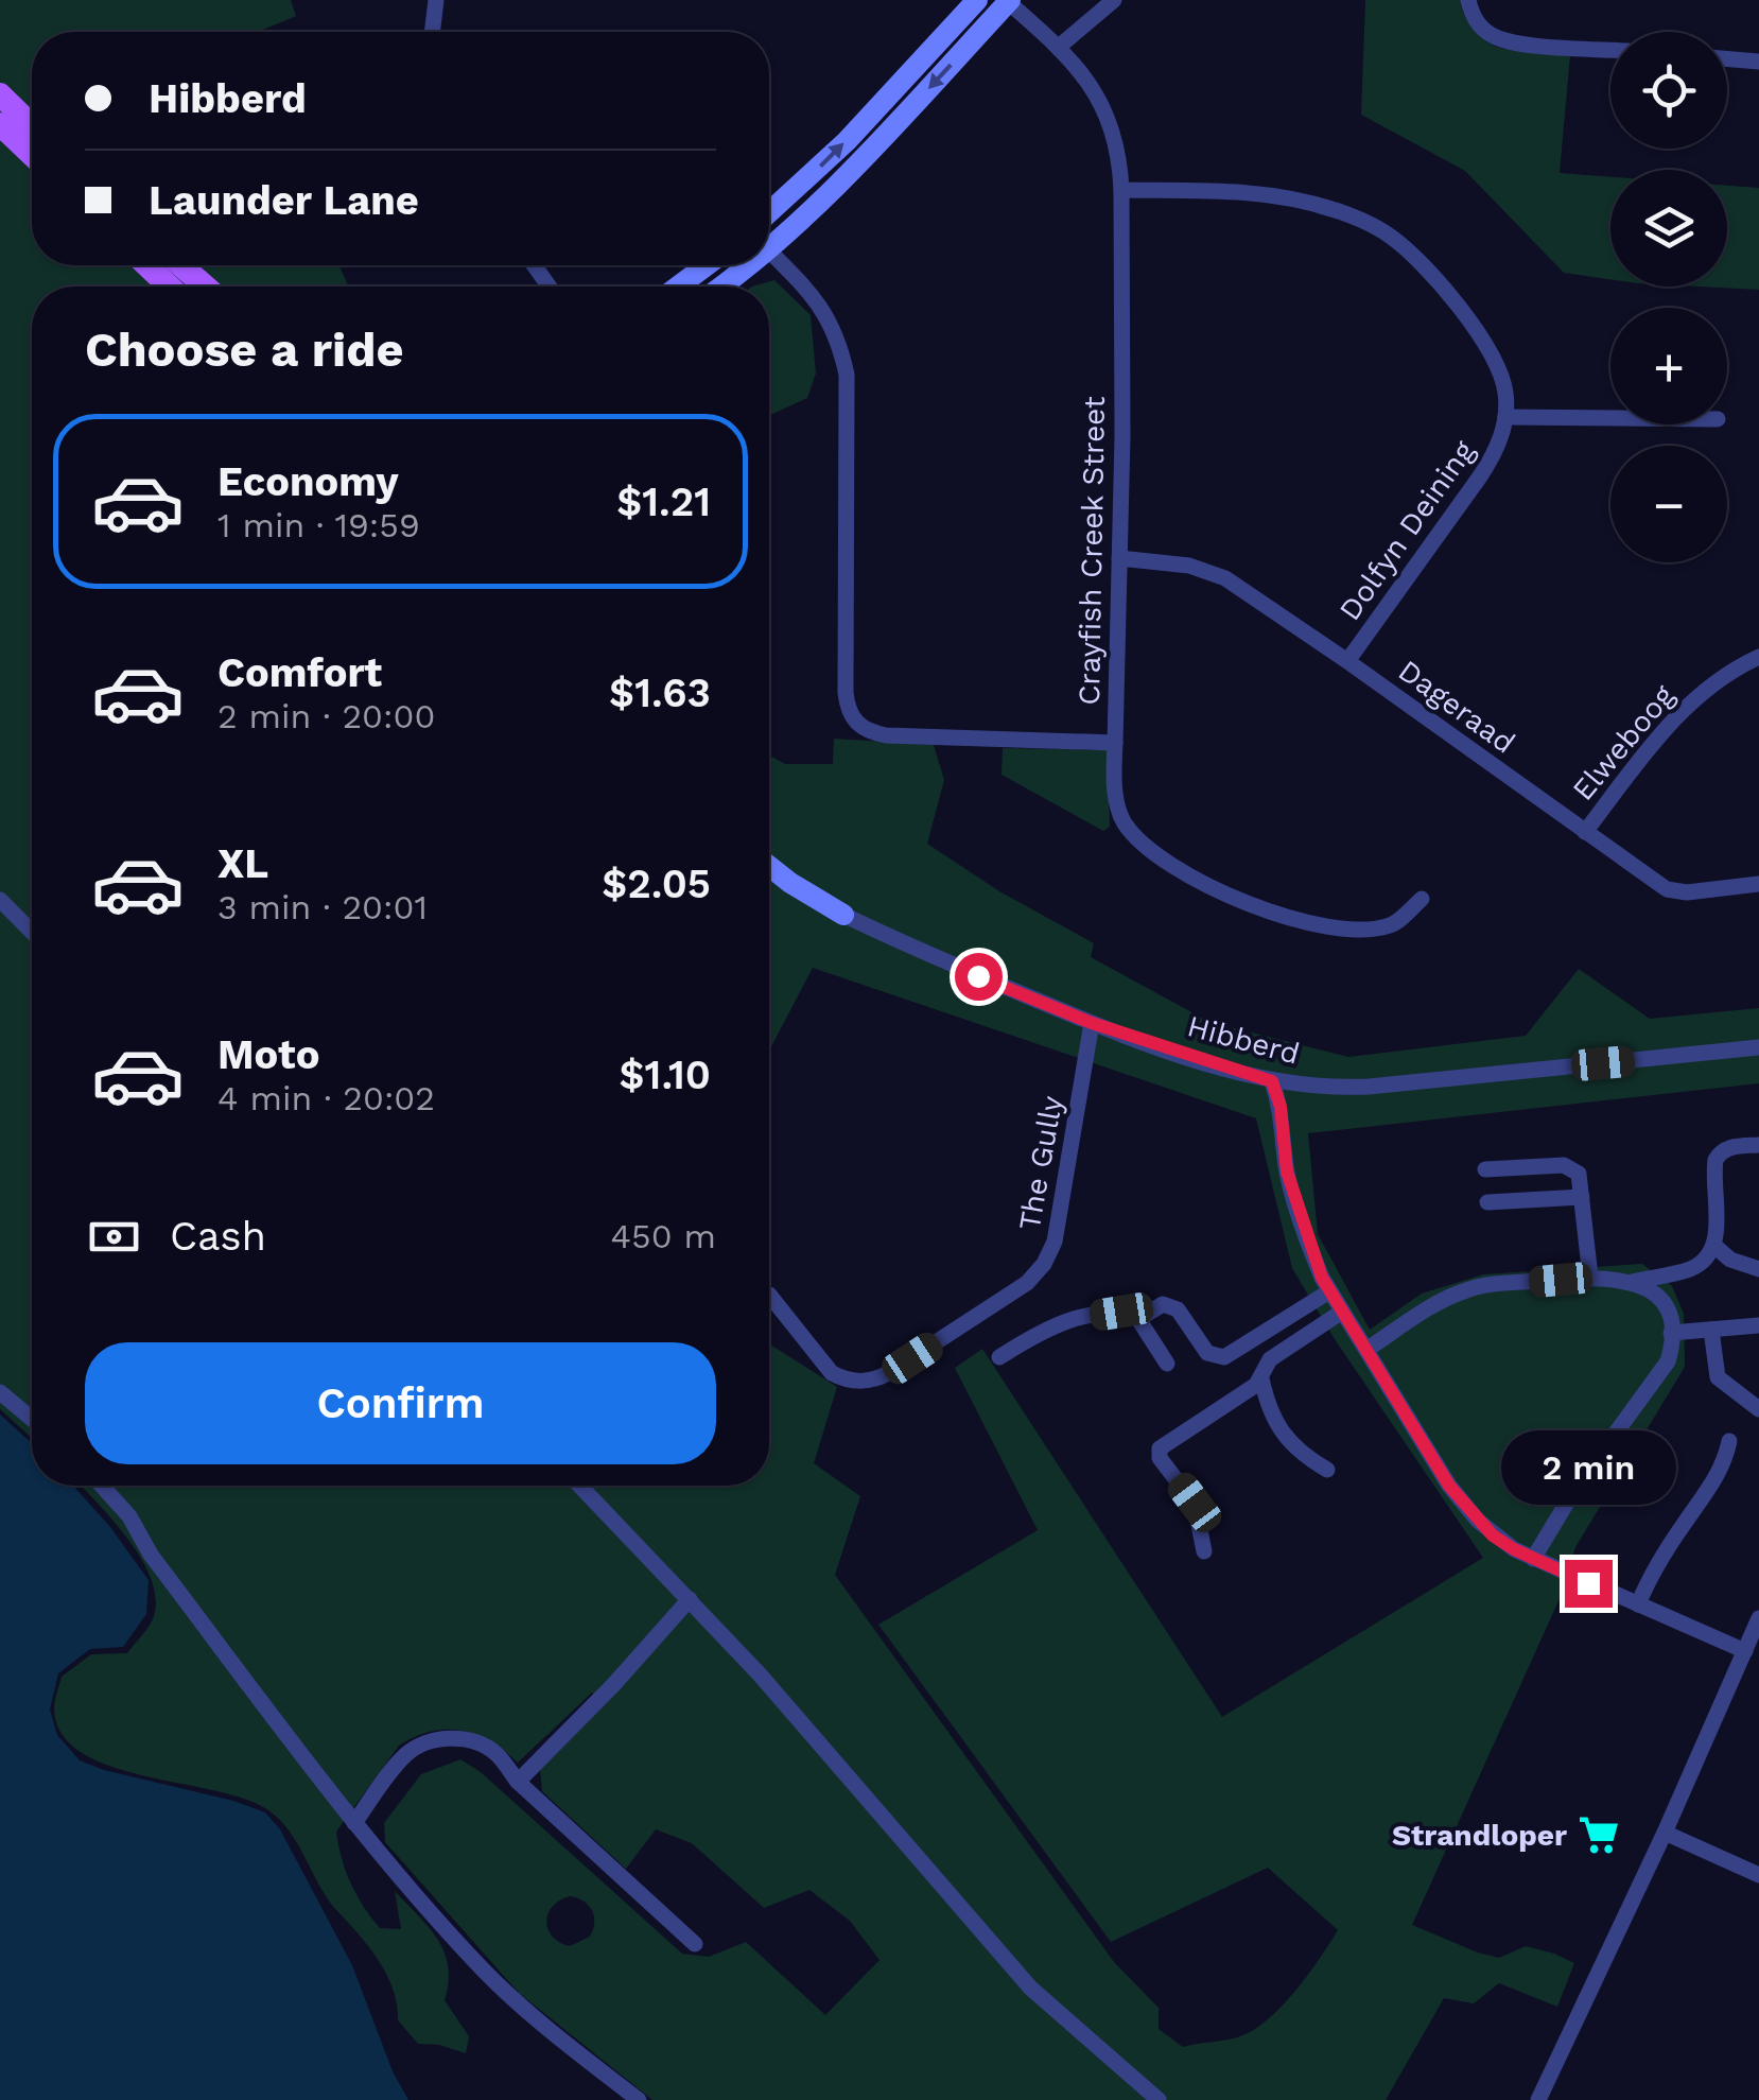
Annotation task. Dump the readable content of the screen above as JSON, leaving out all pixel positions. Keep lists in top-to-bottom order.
{
  "streets": {
    "street": [
      "Dolfyn Deining",
      "Crayfish Creek Street",
      "Dageraad",
      "Elweboog",
      "Hibberd",
      "The Gully"
    ]
  },
  "crossings": [
    ["Dolfyn Deining", "Dageraad"],
    ["Crayfish Creek Street", "Dageraad"],
    ["Dageraad", "Elweboog"],
    ["Hibberd", "The Gully"]
  ],
  "places": {
    "supermarket": ["Strandloper"]
  },
  "page": {
    "map_buttons": ["+", "−"],
    "banner": ["Hibberd", "Launder Lane"],
    "heading": "Choose a ride",
    "list": [
      {
        "name": "Economy",
        "note": "1 min · 19:59",
        "value": "$1.21"
      },
      {
        "name": "Comfort",
        "note": "2 min · 20:00",
        "value": "$1.63"
      },
      {
        "name": "XL",
        "note": "3 min · 20:01",
        "value": "$2.05"
      },
      {
        "name": "Moto",
        "note": "4 min · 20:02",
        "value": "$1.10"
      }
    ],
    "pay": ["Cash", "450 m"],
    "buttons": "Confirm",
    "bubble": "2 min"
  }
}
